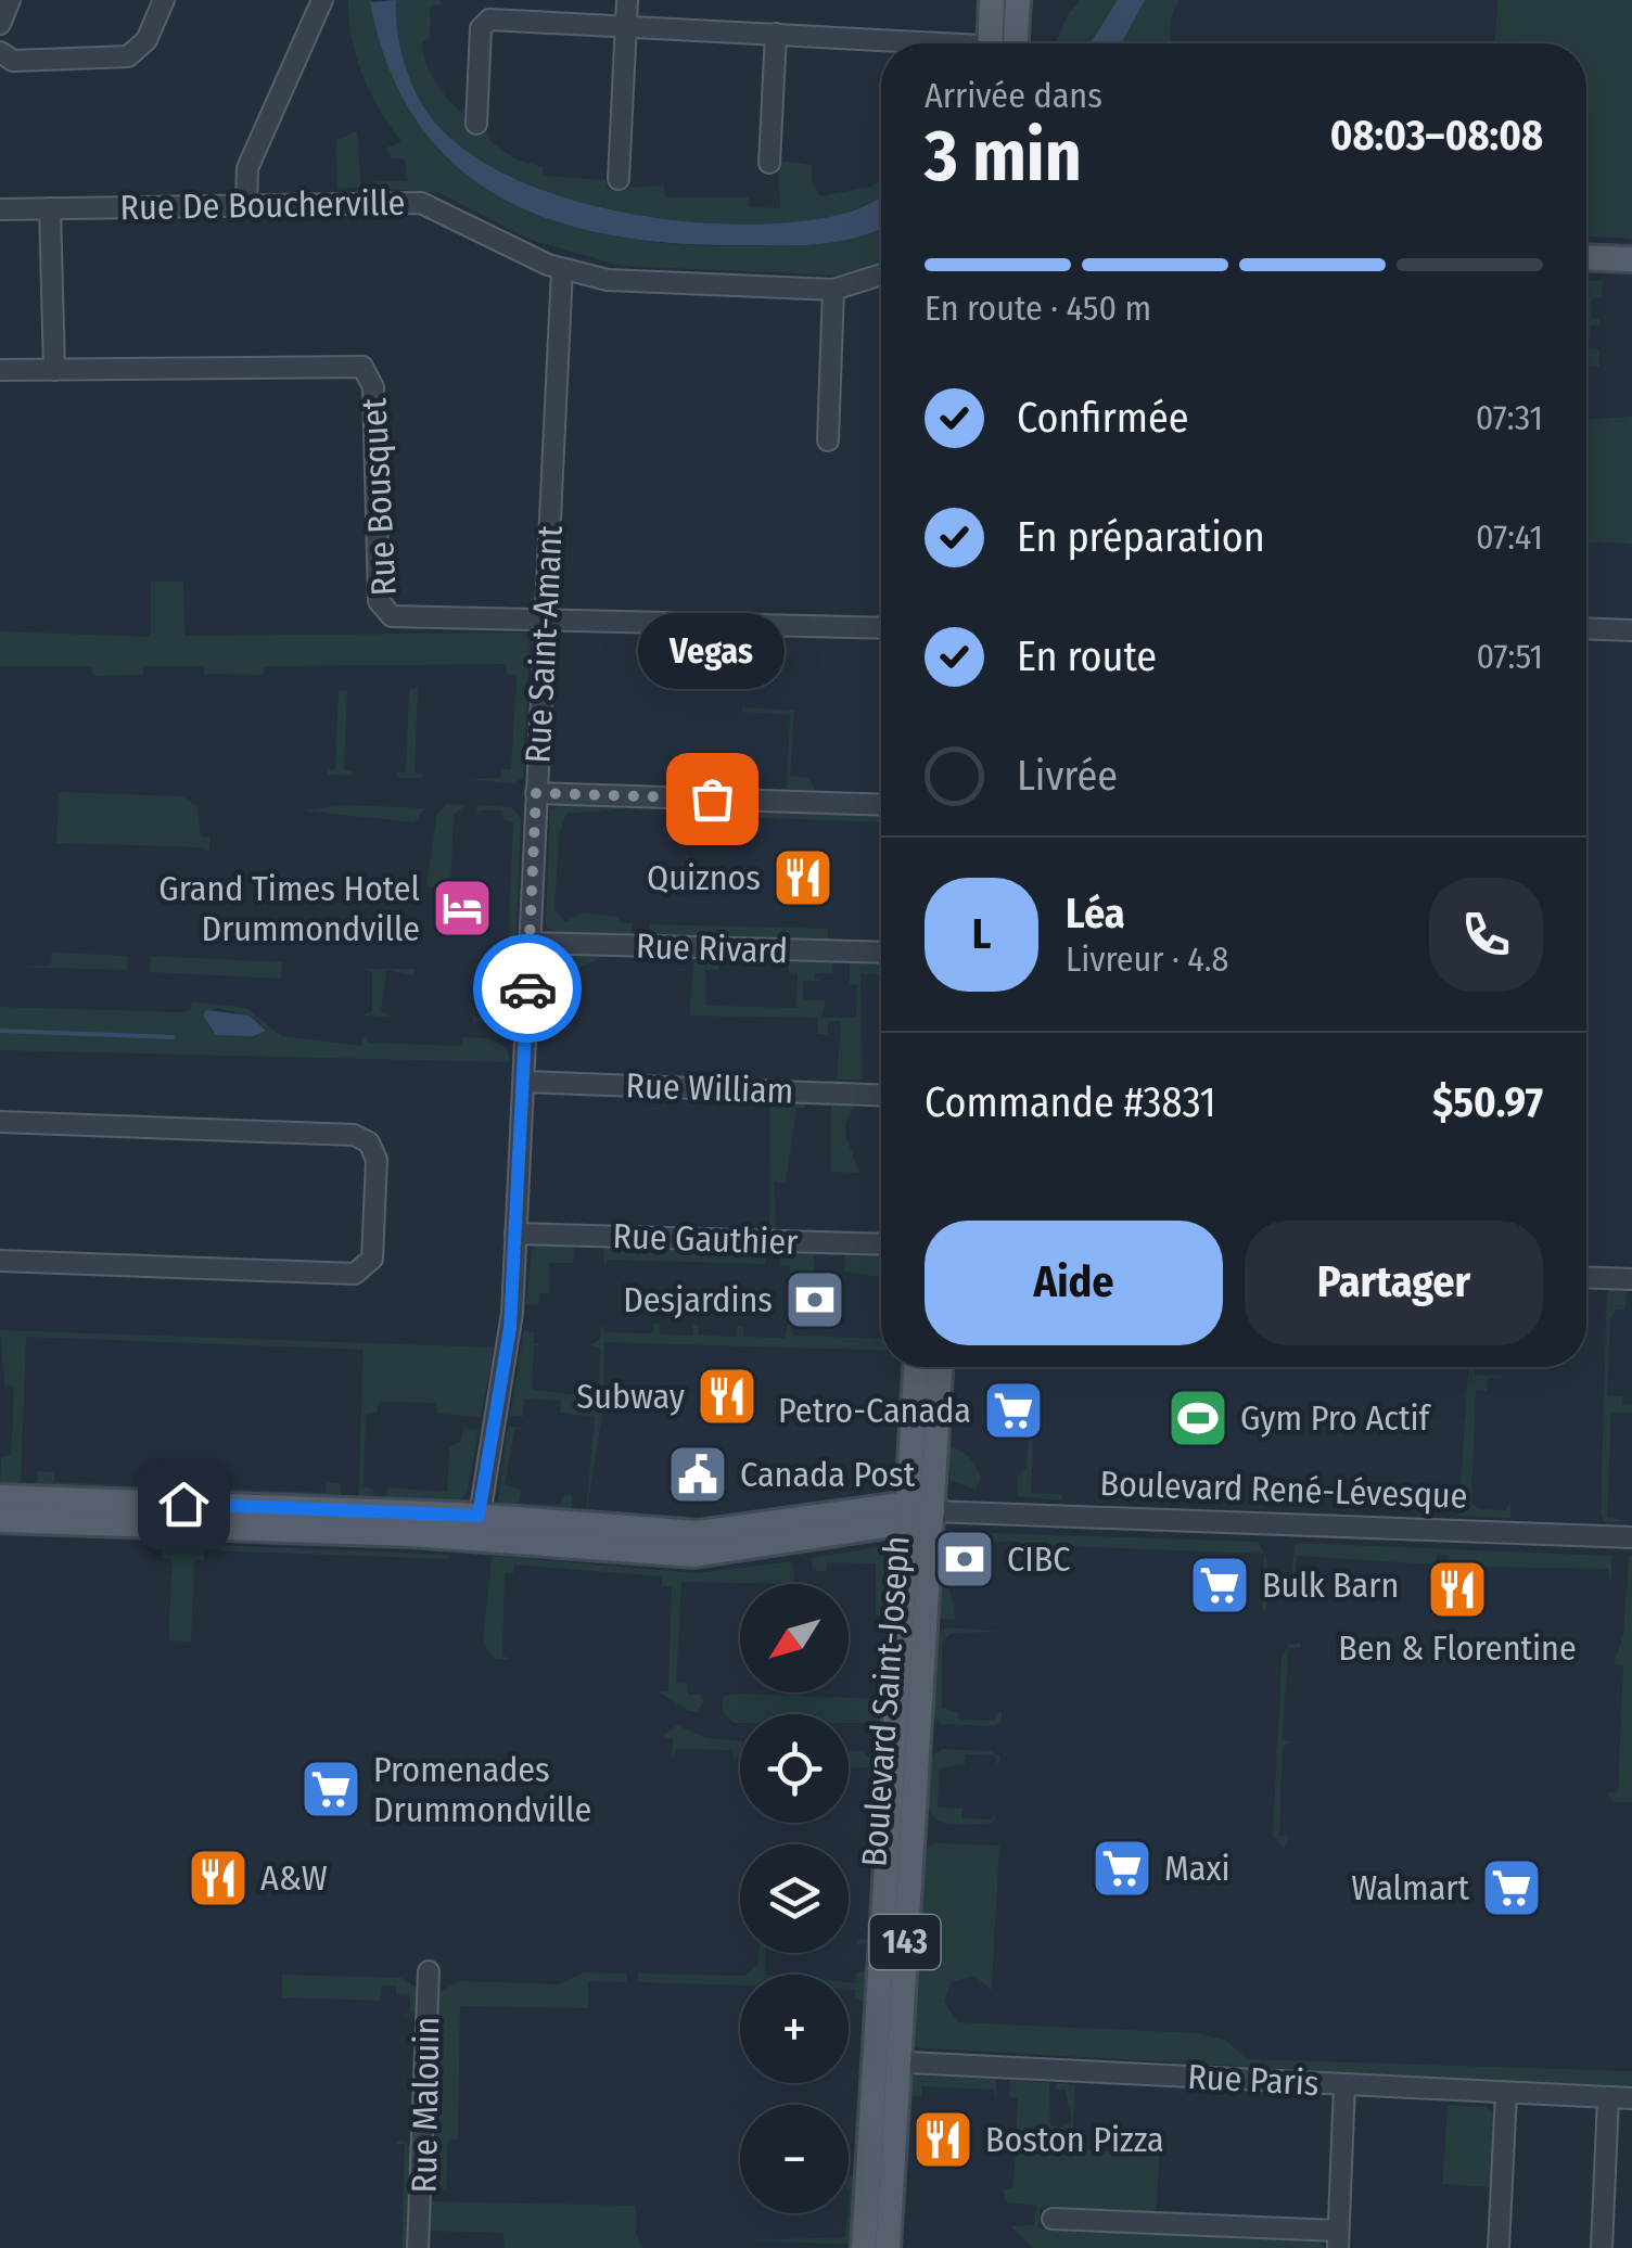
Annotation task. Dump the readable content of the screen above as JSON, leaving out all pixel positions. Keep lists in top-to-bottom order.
{
  "streets": {
    "main road": ["Boulevard René-Lévesque", "Boulevard Saint-Joseph", "143"],
    "street": [
      "Rue De Boucherville",
      "Rue Bousquet",
      "Rue Saint-Amant",
      "Rue Rivard",
      "Rue William",
      "Rue Gauthier",
      "Rue Paris",
      "Rue Malouin"
    ]
  },
  "crossings": [
    ["Rue De Boucherville", "Rue Saint-Amant"],
    ["Rue Bousquet", "Rue Saint-Amant"],
    ["Rue Saint-Amant", "Rue Rivard"],
    ["Rue Saint-Amant", "Rue William"],
    ["Rue Saint-Amant", "Rue Gauthier"],
    ["Rue Saint-Amant", "Boulevard René-Lévesque"],
    ["Boulevard René-Lévesque", "Boulevard Saint-Joseph"],
    ["Boulevard Saint-Joseph", "Rue Paris"]
  ],
  "places": {
    "other": ["Vegas"],
    "restaurant": [
      "Quiznos",
      "Subway",
      "Ben & Florentine",
      "A&W",
      "Boston Pizza"
    ],
    "hotel": ["Grand Times Hotel Drummondville"],
    "bank": ["Desjardins", "CIBC"],
    "supermarket": [
      "Petro-Canada",
      "Bulk Barn",
      "Promenades Drummondville",
      "Maxi",
      "Walmart"
    ],
    "sports": ["Gym Pro Actif"],
    "public building": ["Canada Post"]
  },
  "north": "bottom left",
  "page": {
    "heading": ["3 min", "Arrivée dans", "08:03–08:08"],
    "panel": [
      "Léa",
      "Livreur · 4.8",
      "Commande #3831",
      "$50.97"
    ],
    "bar": "En route · 450 m",
    "list": [
      ["Confirmée", "07:31"],
      ["En préparation", "07:41"],
      ["En route", "07:51"],
      "Livrée"
    ],
    "bubble": "Vegas",
    "round": "L",
    "buttons": ["Aide", "Partager"],
    "map_buttons": ["+", "−"]
  }
}
